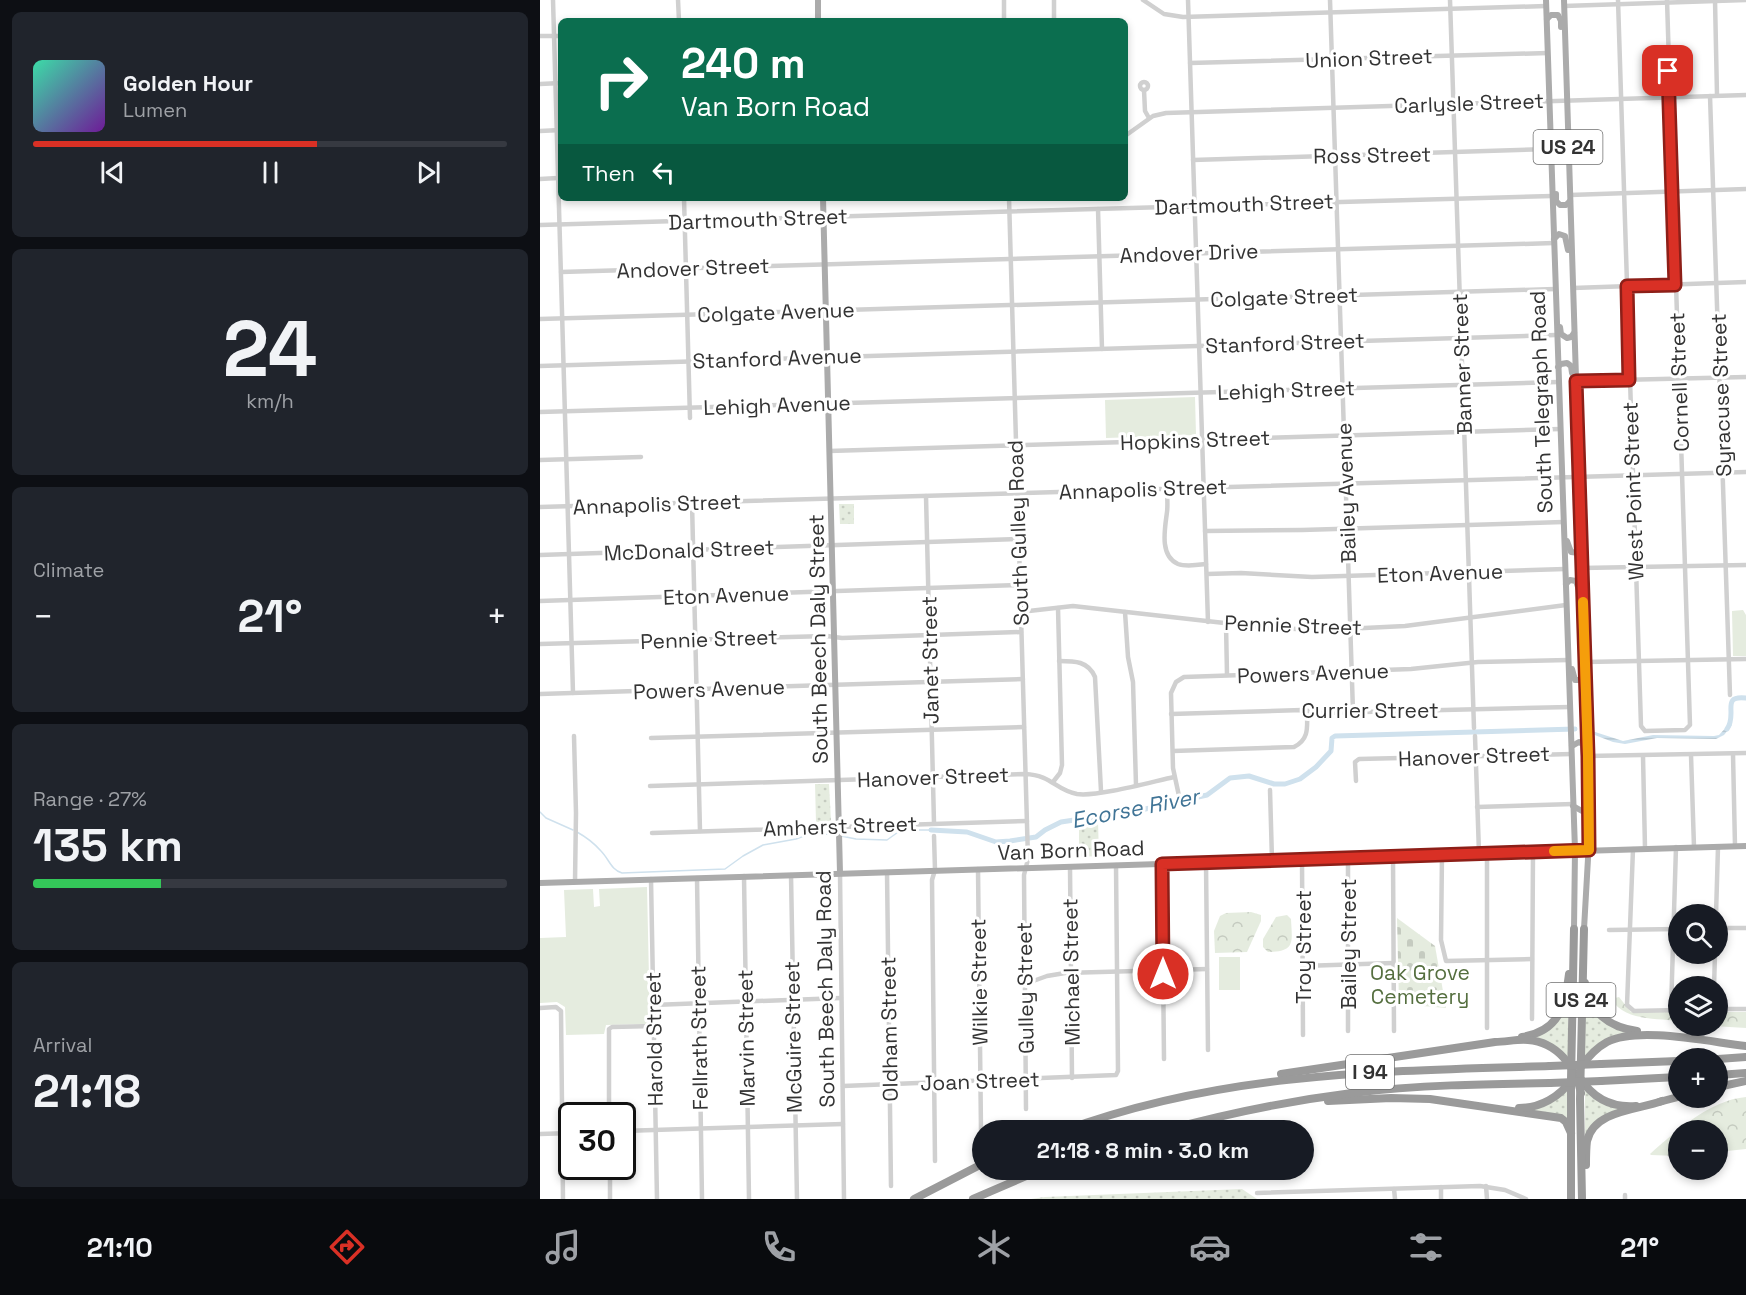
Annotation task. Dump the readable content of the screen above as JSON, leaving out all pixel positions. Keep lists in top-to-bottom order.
{
  "streets": {
    "highway": ["US 24", "South Telegraph Road", "I 94"],
    "main road": ["South Beech Daly Street", "Van Born Road", "South Beech Daly Road"],
    "street": [
      "Union Street",
      "Carlysle Street",
      "Ross Street",
      "Dartmouth Street",
      "Andover Drive",
      "Andover Street",
      "Colgate Street",
      "Colgate Avenue",
      "Stanford Street",
      "Stanford Avenue",
      "Banner Street",
      "Cornell Street",
      "Lehigh Street",
      "Syracuse Street",
      "Lehigh Avenue",
      "Hopkins Street",
      "Annapolis Street",
      "West Point Street",
      "Bailey Avenue",
      "South Gulley Road",
      "McDonald Street",
      "Eton Avenue",
      "Pennie Street",
      "Janet Street",
      "Powers Avenue",
      "Currier Street",
      "Hanover Street",
      "Amherst Street",
      "Bailey Street",
      "Troy Street",
      "Michael Street",
      "Wilkie Street",
      "Gulley Street",
      "Oldham Street",
      "McGuire Street",
      "Fellrath Street",
      "Marvin Street",
      "Harold Street",
      "Joan Street"
    ]
  },
  "crossings": [
    ["Union Street", "Banner Street"],
    ["Union Street", "South Telegraph Road"],
    ["Carlysle Street", "Banner Street"],
    ["Carlysle Street", "Cornell Street"],
    ["Carlysle Street", "Syracuse Street"],
    ["Carlysle Street", "South Telegraph Road"],
    ["Carlysle Street", "West Point Street"],
    ["US 24", "South Telegraph Road"],
    ["Ross Street", "Banner Street"],
    ["Ross Street", "South Telegraph Road"],
    ["Dartmouth Street", "Banner Street"],
    ["Dartmouth Street", "South Telegraph Road"],
    ["Dartmouth Street", "Bailey Avenue"],
    ["Dartmouth Street", "South Gulley Road"],
    ["Andover Drive", "Andover Street"],
    ["Andover Drive", "Banner Street"],
    ["Andover Drive", "South Telegraph Road"],
    ["Andover Drive", "Bailey Avenue"],
    ["Andover Drive", "South Gulley Road"],
    ["Colgate Street", "Colgate Avenue"],
    ["Colgate Street", "Banner Street"],
    ["Colgate Street", "South Telegraph Road"],
    ["Colgate Street", "Bailey Avenue"],
    ["Colgate Street", "South Gulley Road"],
    ["Colgate Avenue", "South Gulley Road"],
    ["Stanford Street", "Stanford Avenue"],
    ["Stanford Street", "Banner Street"],
    ["Stanford Street", "South Telegraph Road"],
    ["Stanford Street", "Bailey Avenue"],
    ["Stanford Street", "South Gulley Road"],
    ["Stanford Avenue", "South Gulley Road"],
    ["Banner Street", "Lehigh Street"],
    ["Banner Street", "Hopkins Street"],
    ["Banner Street", "Annapolis Street"],
    ["Banner Street", "Eton Avenue"],
    ["Banner Street", "Pennie Street"],
    ["Banner Street", "Powers Avenue"],
    ["Banner Street", "Currier Street"],
    ["Cornell Street", "Annapolis Street"],
    ["Cornell Street", "West Point Street"],
    ["Lehigh Street", "South Telegraph Road"],
    ["Lehigh Street", "Lehigh Avenue"],
    ["Lehigh Street", "Bailey Avenue"],
    ["Lehigh Street", "South Gulley Road"],
    ["Syracuse Street", "Annapolis Street"],
    ["South Telegraph Road", "Hopkins Street"],
    ["South Telegraph Road", "Annapolis Street"],
    ["South Telegraph Road", "Eton Avenue"],
    ["South Telegraph Road", "Pennie Street"],
    ["South Telegraph Road", "Powers Avenue"],
    ["South Telegraph Road", "Currier Street"],
    ["South Telegraph Road", "Hanover Street"],
    ["South Telegraph Road", "Van Born Road"],
    ["Lehigh Avenue", "South Gulley Road"],
    ["Hopkins Street", "Bailey Avenue"],
    ["Hopkins Street", "South Gulley Road"],
    ["Annapolis Street", "West Point Street"],
    ["Annapolis Street", "Bailey Avenue"],
    ["Annapolis Street", "South Gulley Road"],
    ["Annapolis Street", "South Beech Daly Street"],
    ["Annapolis Street", "Janet Street"],
    ["Bailey Avenue", "Eton Avenue"],
    ["Bailey Avenue", "Pennie Street"],
    ["Bailey Avenue", "Powers Avenue"],
    ["Bailey Avenue", "Currier Street"],
    ["South Gulley Road", "McDonald Street"],
    ["South Gulley Road", "Eton Avenue"],
    ["South Gulley Road", "Pennie Street"],
    ["South Gulley Road", "Powers Avenue"],
    ["South Gulley Road", "Hanover Street"],
    ["South Gulley Road", "Amherst Street"],
    ["South Gulley Road", "Van Born Road"],
    ["South Gulley Road", "Gulley Street"],
    ["McDonald Street", "South Beech Daly Street"],
    ["McDonald Street", "Janet Street"],
    ["Eton Avenue", "South Beech Daly Street"],
    ["Eton Avenue", "Janet Street"],
    ["Pennie Street", "South Beech Daly Street"],
    ["Pennie Street", "Janet Street"],
    ["South Beech Daly Street", "Powers Avenue"],
    ["South Beech Daly Street", "Hanover Street"],
    ["South Beech Daly Street", "South Beech Daly Road"],
    ["Janet Street", "Powers Avenue"],
    ["Janet Street", "Hanover Street"],
    ["Janet Street", "Amherst Street"],
    ["Powers Avenue", "Currier Street"],
    ["Powers Avenue", "Hanover Street"],
    ["Hanover Street", "South Beech Daly Road"],
    ["Amherst Street", "South Beech Daly Road"],
    ["Van Born Road", "Bailey Street"],
    ["Van Born Road", "Troy Street"],
    ["Van Born Road", "Michael Street"],
    ["Van Born Road", "Wilkie Street"],
    ["Van Born Road", "Gulley Street"],
    ["Van Born Road", "South Beech Daly Road"],
    ["Van Born Road", "Oldham Street"],
    ["Van Born Road", "McGuire Street"],
    ["Van Born Road", "Fellrath Street"],
    ["Van Born Road", "Marvin Street"],
    ["Van Born Road", "Harold Street"],
    ["Michael Street", "Joan Street"],
    ["Wilkie Street", "Joan Street"],
    ["Gulley Street", "Joan Street"],
    ["South Beech Daly Road", "Joan Street"],
    ["Oldham Street", "Joan Street"]
  ],
  "water": ["Ecorse River"],
  "parks": ["Oak Grove Cemetery"],
  "page": {
    "turn": ["240 m", "Van Born Road"],
    "song": ["Golden Hour", "Lumen"],
    "then": "Then",
    "tile": [
      ["24", "km/h"],
      "Climate",
      ["Range · 27%", "135 km"],
      ["Arrival", "21:18"]
    ],
    "heat": ["−", "21°", "+"],
    "map_buttons": ["+", "−"],
    "limit": "30",
    "trip": "21:18 · 8 min · 3.0 km",
    "tabs": ["21:10", "21°"]
  }
}
